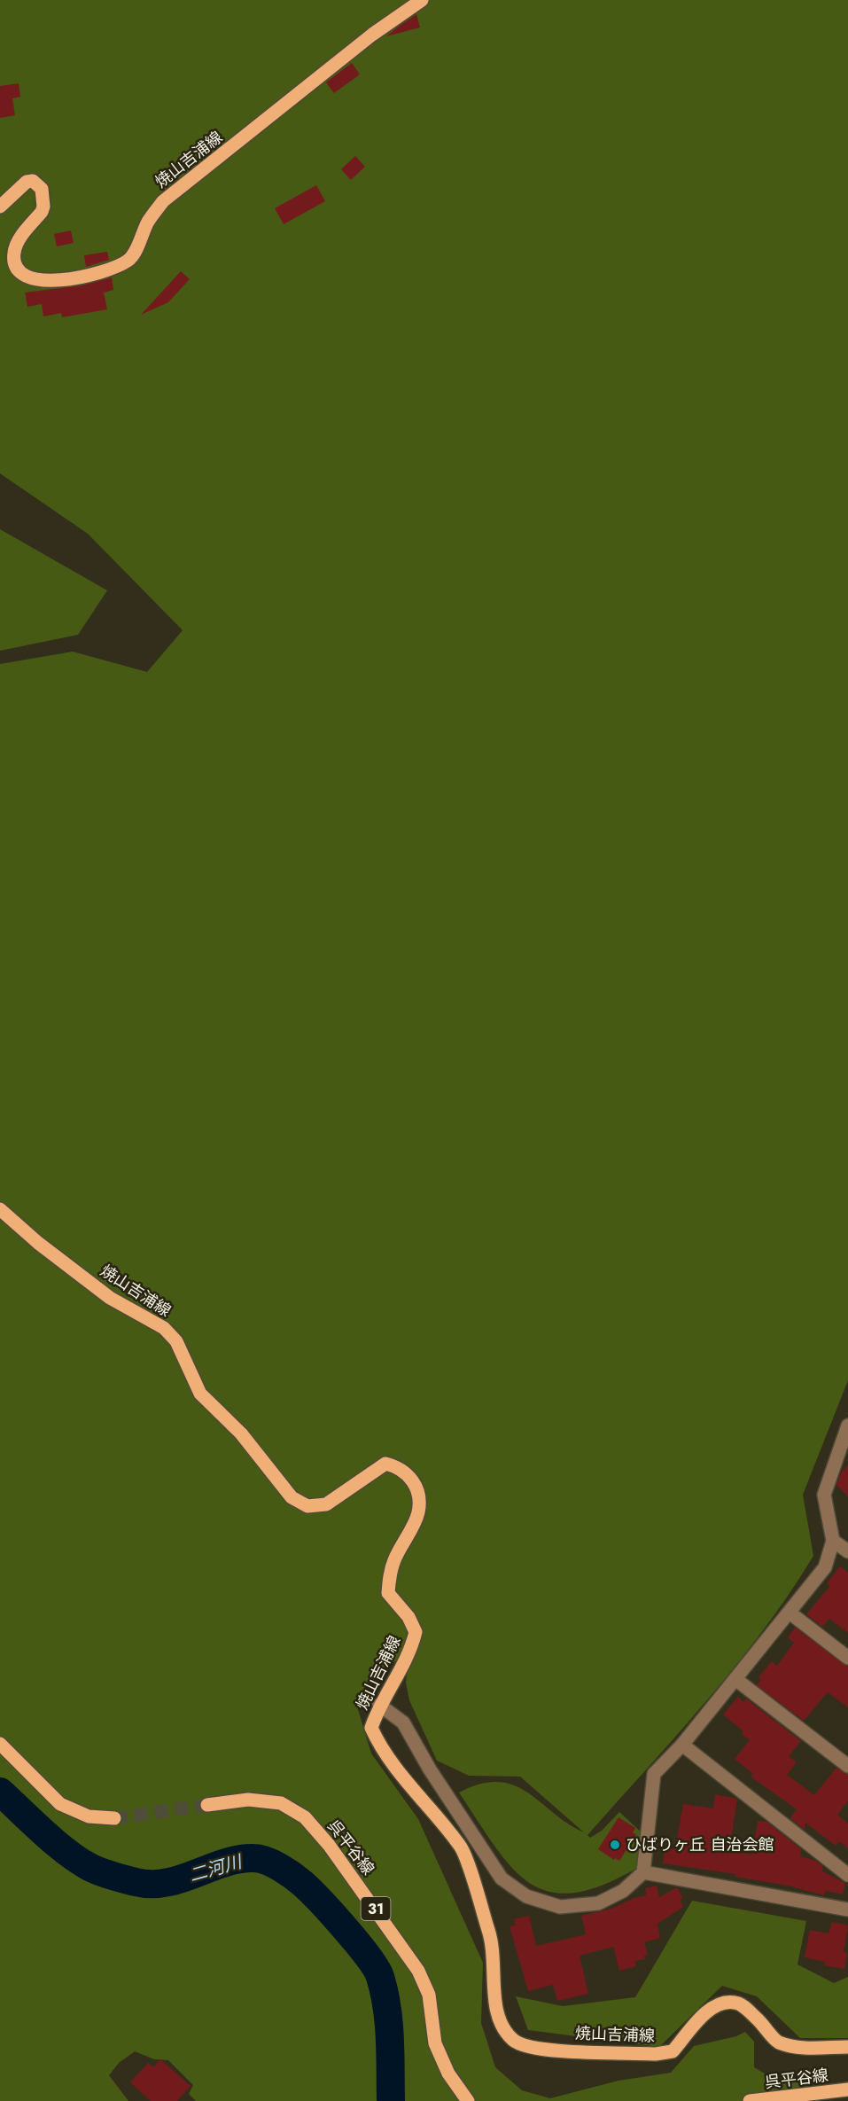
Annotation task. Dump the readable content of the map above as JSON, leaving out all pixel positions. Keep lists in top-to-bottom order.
{
  "streets": {
    "main road": ["焼山吉浦線", "呉平谷線", "31"]
  },
  "water": ["二河川"],
  "places": ["ひばりヶ丘 自治会館"]
}
